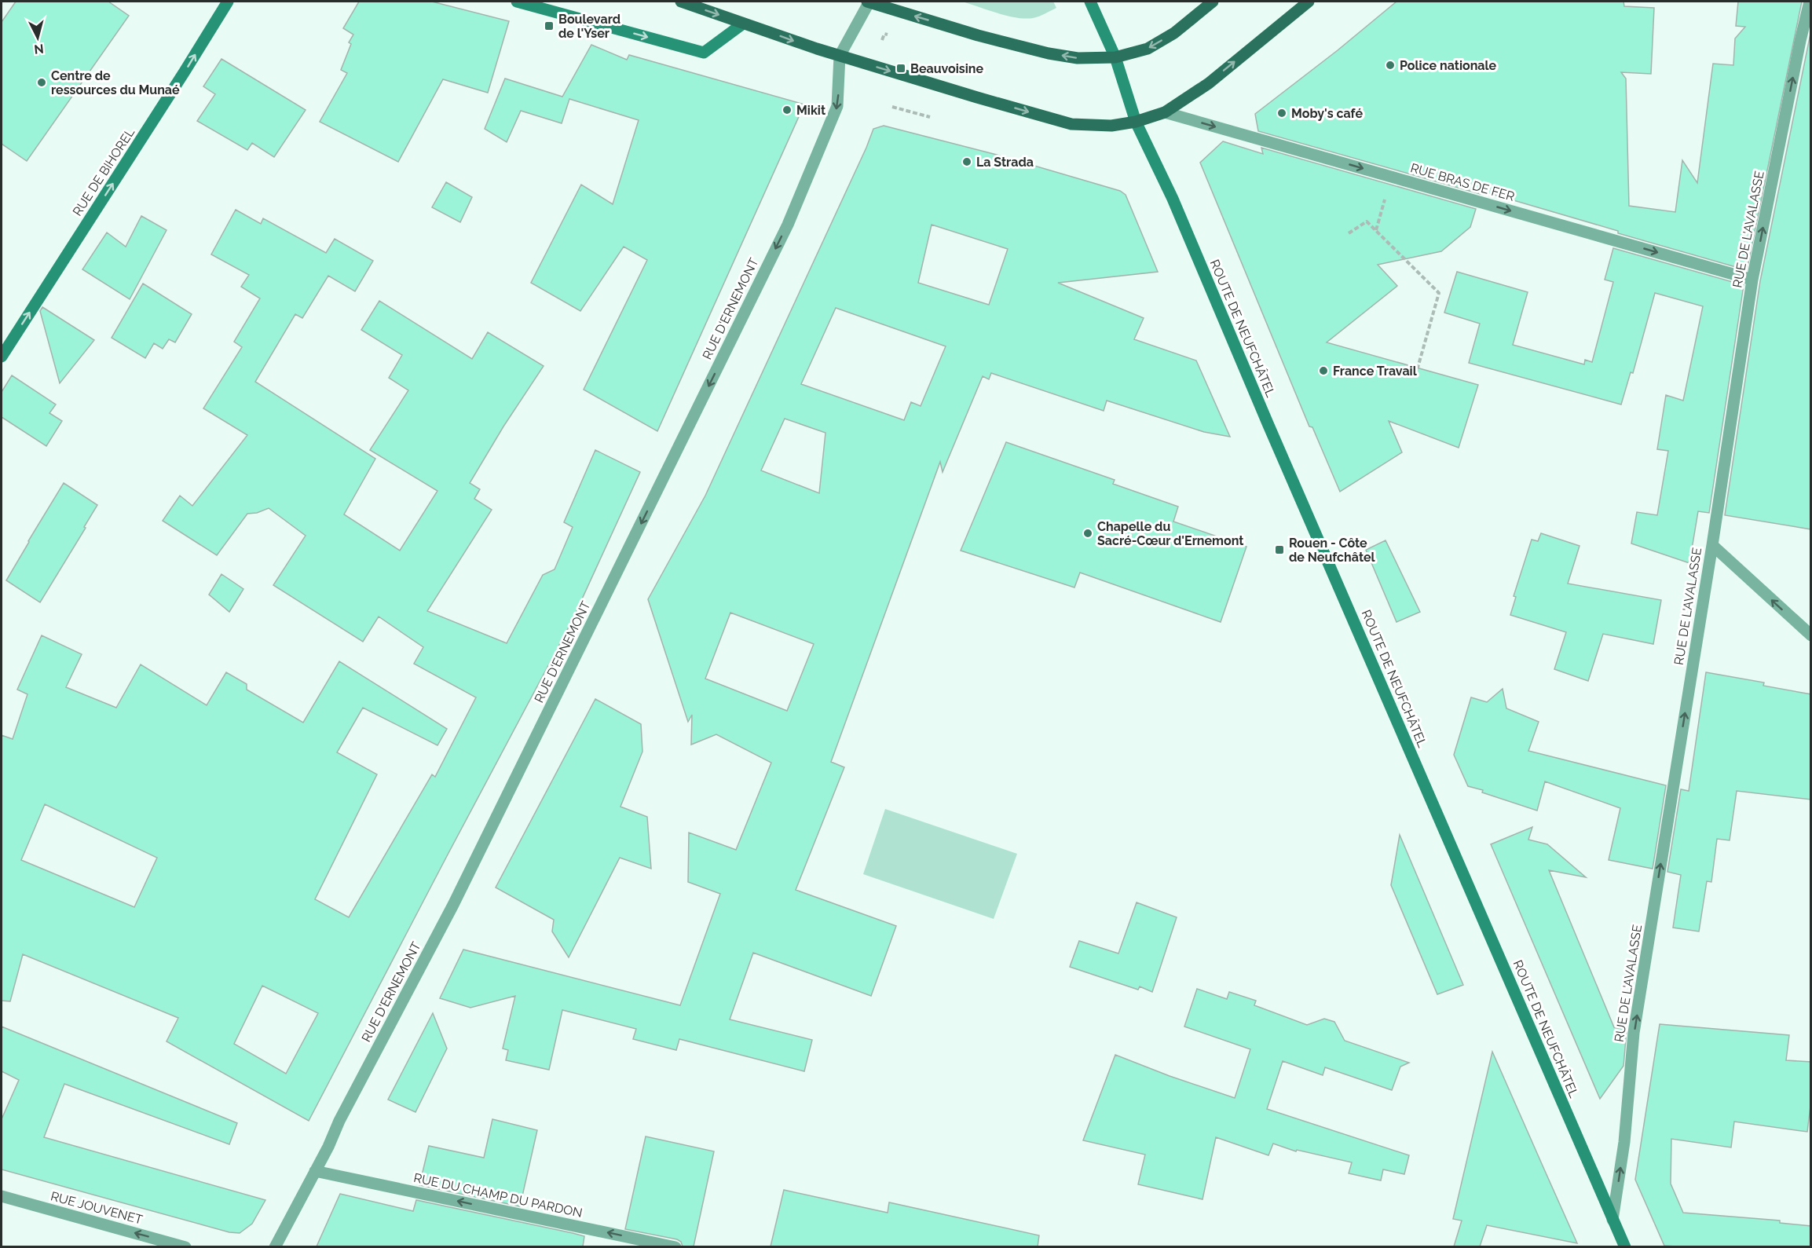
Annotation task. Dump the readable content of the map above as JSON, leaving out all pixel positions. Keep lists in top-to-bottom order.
{
  "streets": {
    "main road": ["RUE DE BIHOREL", "ROUTE DE NEUFCHÂTEL"],
    "street": [
      "RUE BRAS DE FER",
      "RUE DE L'AVALASSE",
      "RUE D'ERNEMONT",
      "RUE DU CHAMP DU PARDON",
      "RUE JOUVENET"
    ]
  },
  "crossings": [
    ["RUE BRAS DE FER", "RUE DE L'AVALASSE"],
    ["RUE DE L'AVALASSE", "ROUTE DE NEUFCHÂTEL"],
    ["RUE D'ERNEMONT", "RUE DU CHAMP DU PARDON"]
  ],
  "one_way": [
    "RUE DE BIHOREL",
    "RUE BRAS DE FER",
    "RUE DE L'AVALASSE",
    "RUE D'ERNEMONT",
    "RUE DU CHAMP DU PARDON",
    "RUE JOUVENET"
  ],
  "places": {
    "transit": ["Boulevard de l'Yser", "Beauvoisine", "Rouen - Côte de Neufchâtel"],
    "other": [
      "Police nationale",
      "Centre de ressources du Munaé",
      "Mikit",
      "Moby's café",
      "La Strada",
      "France Travail",
      "Chapelle du Sacré-Cœur d'Ernemont"
    ]
  },
  "north": "bottom"
}
